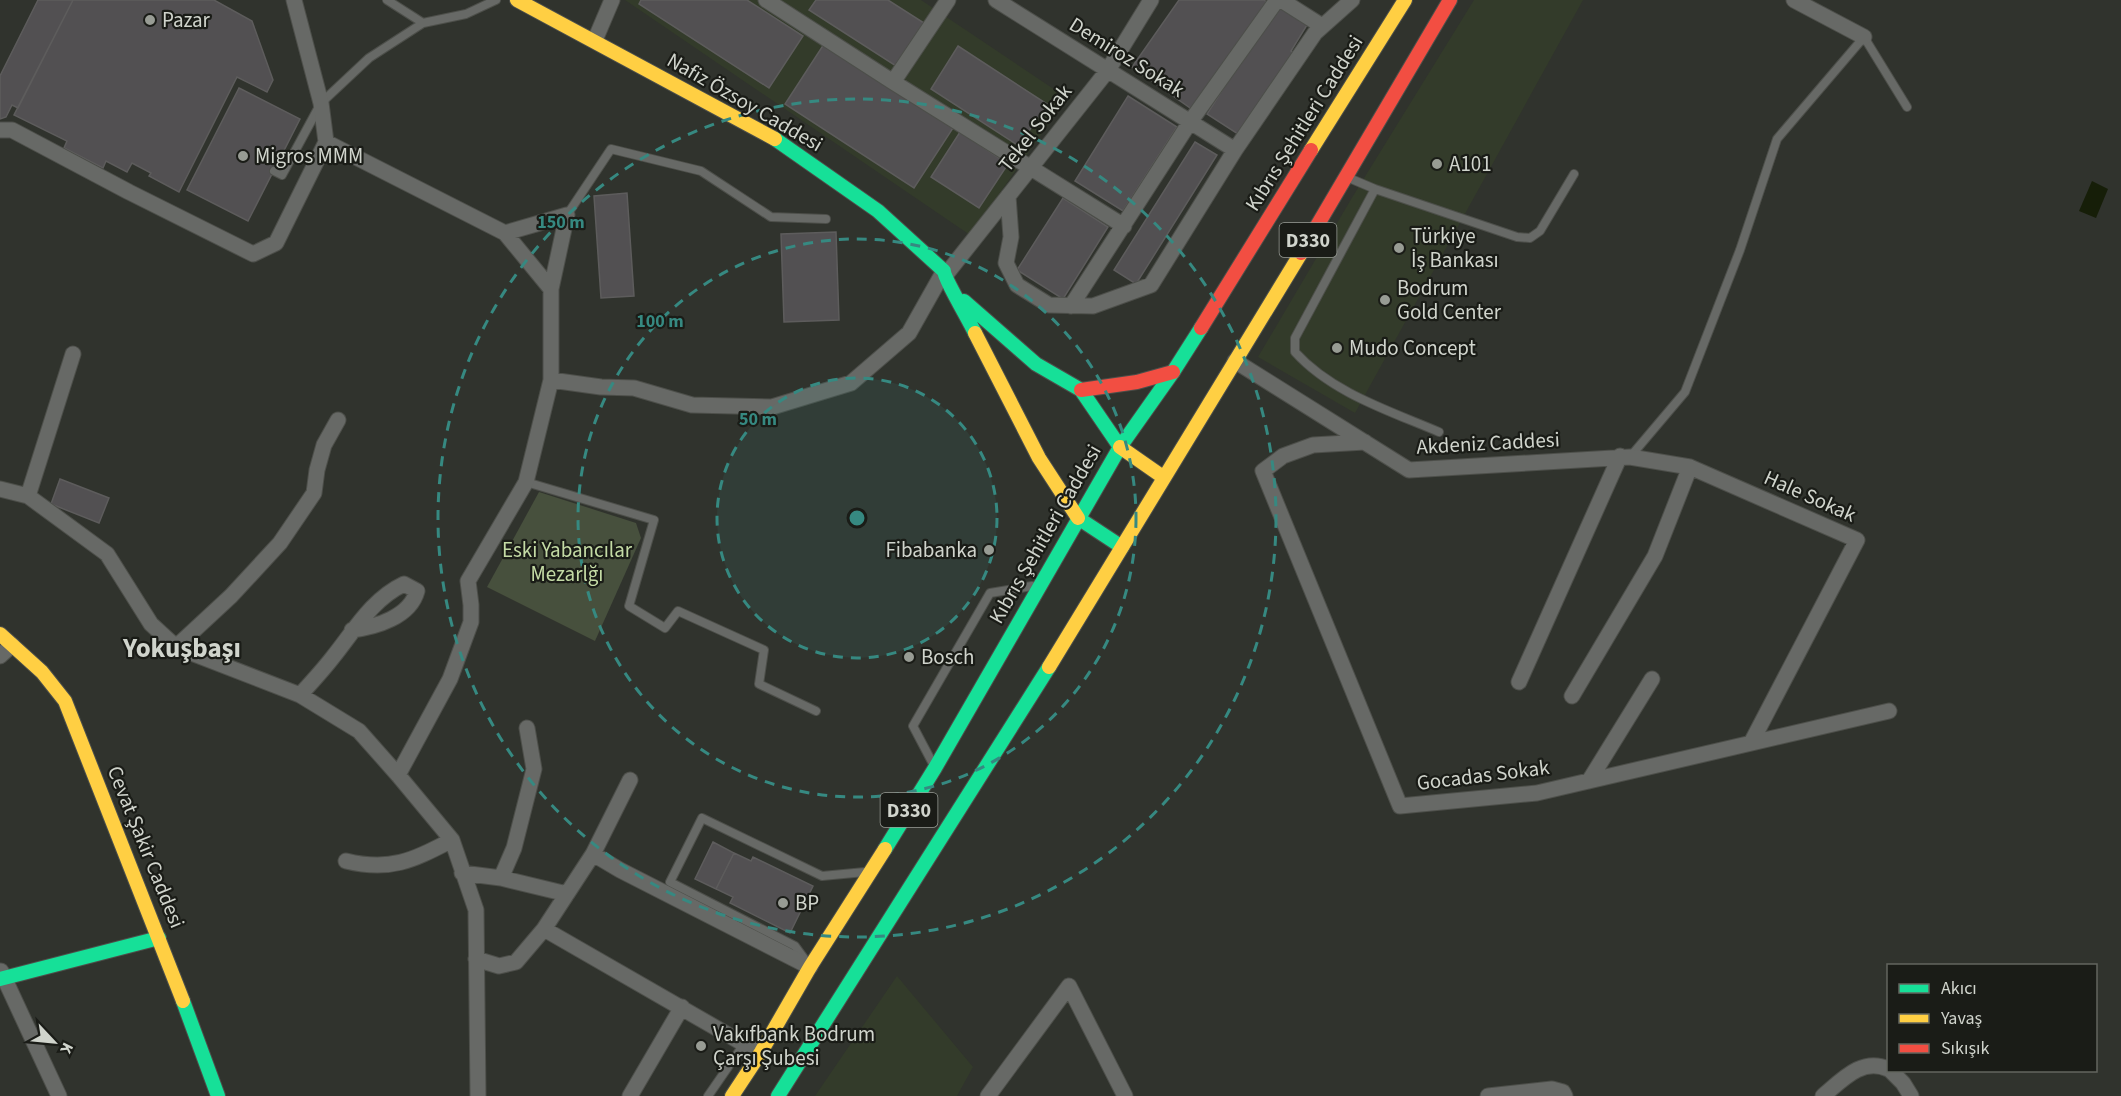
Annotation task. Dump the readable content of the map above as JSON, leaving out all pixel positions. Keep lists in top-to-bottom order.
{
  "streets": {
    "main road": [
      "Nafiz Özsoy Caddesi",
      "Kıbrıs Şehitleri Caddesi",
      "D330",
      "Cevat Şakir Caddesi"
    ],
    "street": [
      "Demiroz Sokak",
      "Tekel Sokak",
      "Akdeniz Caddesi",
      "Hale Sokak",
      "Gocadas Sokak"
    ]
  },
  "crossings": [
    ["Demiroz Sokak", "Tekel Sokak"],
    ["Nafiz Özsoy Caddesi", "Kıbrıs Şehitleri Caddesi"],
    ["Nafiz Özsoy Caddesi", "Tekel Sokak"],
    ["D330", "Akdeniz Caddesi"],
    ["Akdeniz Caddesi", "Hale Sokak"],
    ["Akdeniz Caddesi", "Gocadas Sokak"],
    ["Hale Sokak", "Gocadas Sokak"]
  ],
  "districts": ["Yokuşbaşı"],
  "parks": ["Eski Yabancılar Mezarlğı"],
  "places": [
    "Pazar",
    "Migros MMM",
    "A101",
    "Türkiye İş Bankası",
    "Bodrum Gold Center",
    "Mudo Concept",
    "Fibabanka",
    "Bosch",
    "BP",
    "Vakıfbank Bodrum Çarşı Şubesi"
  ],
  "legend": ["Akıcı", "Yavaş", "Sıkışık"],
  "north": "bottom right",
  "rings": ["150 m", "100 m", "50 m"]
}
